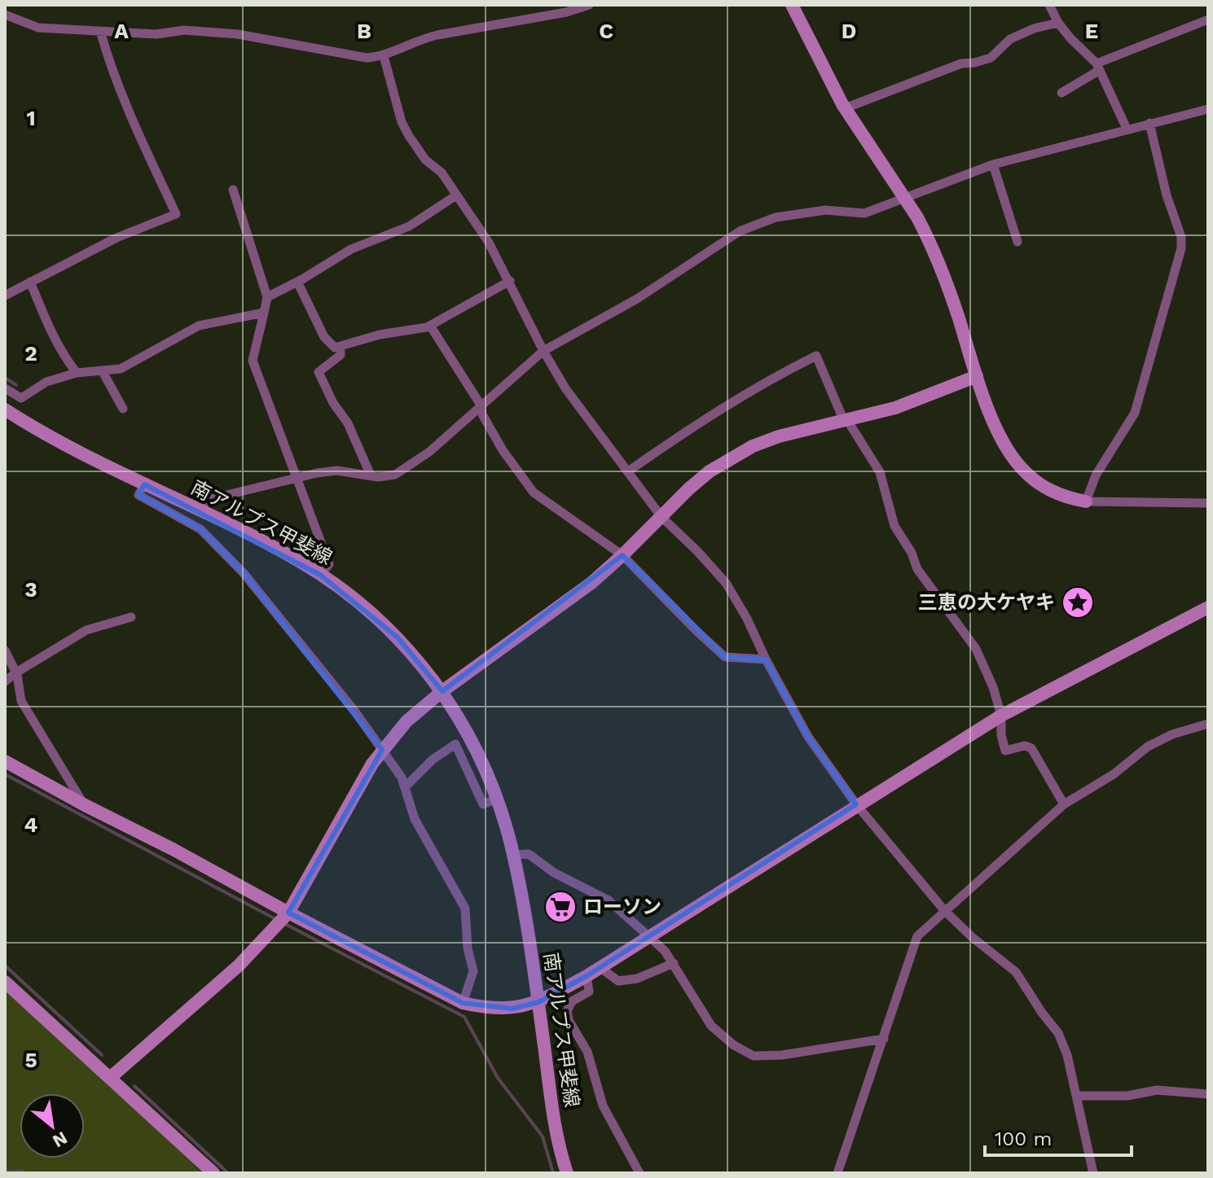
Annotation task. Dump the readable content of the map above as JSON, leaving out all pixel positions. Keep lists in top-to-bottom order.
{
  "streets": {
    "street": ["南アルプス甲斐線"]
  },
  "places": {
    "place": ["三恵の大ケヤキ"],
    "supermarket": ["ローソン"]
  },
  "scale_bar": "100 m",
  "north": "bottom right",
  "grid": {
    "columns": [
      "A",
      "B",
      "C",
      "D",
      "E"
    ],
    "rows": [
      "1",
      "2",
      "3",
      "4",
      "5"
    ]
  }
}
